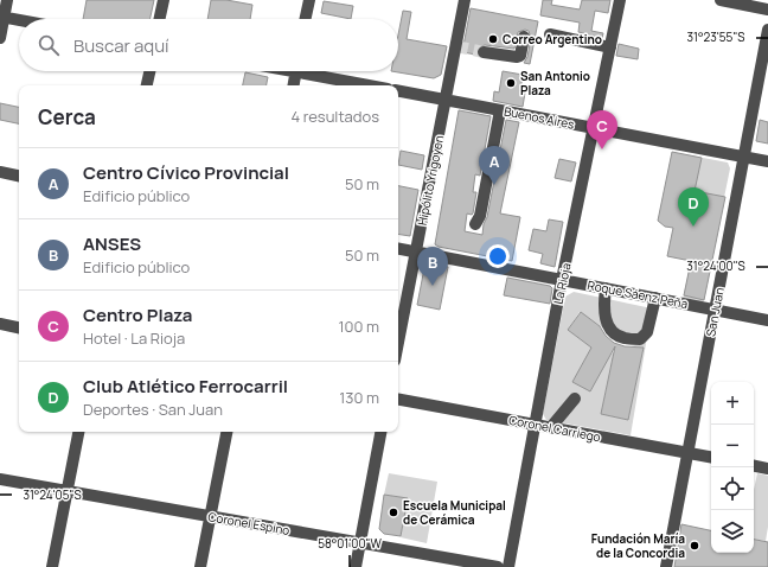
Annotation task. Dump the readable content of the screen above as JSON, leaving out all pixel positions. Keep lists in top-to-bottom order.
{
  "streets": {
    "street": [
      "Buenos Aires",
      "Hipólito Yrigoyen",
      "La Rioja",
      "Roque Sáenz Peña",
      "San Juan",
      "Coronel Carriego",
      "Coronel Espino"
    ]
  },
  "crossings": [
    ["Buenos Aires", "Hipólito Yrigoyen"],
    ["Buenos Aires", "La Rioja"],
    ["Buenos Aires", "San Juan"],
    ["Hipólito Yrigoyen", "Roque Sáenz Peña"],
    ["La Rioja", "Roque Sáenz Peña"],
    ["La Rioja", "Coronel Carriego"],
    ["Roque Sáenz Peña", "San Juan"],
    ["San Juan", "Coronel Carriego"]
  ],
  "places": [
    "Correo Argentino",
    "San Antonio Plaza",
    "Escuela Municipal de Cerámica",
    "Fundación María de la Concordia"
  ],
  "page": {
    "search": "Buscar aquí",
    "heading": ["Cerca", "4 resultados"],
    "pins": [
      "C",
      "A",
      "D",
      "B"
    ],
    "list": [
      {
        "mark": "A",
        "name": "Centro Cívico Provincial",
        "note": "Edificio público",
        "value": "50 m"
      },
      {
        "mark": "B",
        "name": "ANSES",
        "note": "Edificio público",
        "value": "50 m"
      },
      {
        "mark": "C",
        "name": "Centro Plaza",
        "note": "Hotel · La Rioja",
        "value": "100 m"
      },
      {
        "mark": "D",
        "name": "Club Atlético Ferrocarril",
        "note": "Deportes · San Juan",
        "value": "130 m"
      }
    ],
    "map_buttons": ["+", "−"]
  },
  "coordinates": [
    "31°23'55\"S",
    "31°24'00\"S",
    "31°24'05\"S",
    "58°01'00\"W"
  ]
}
